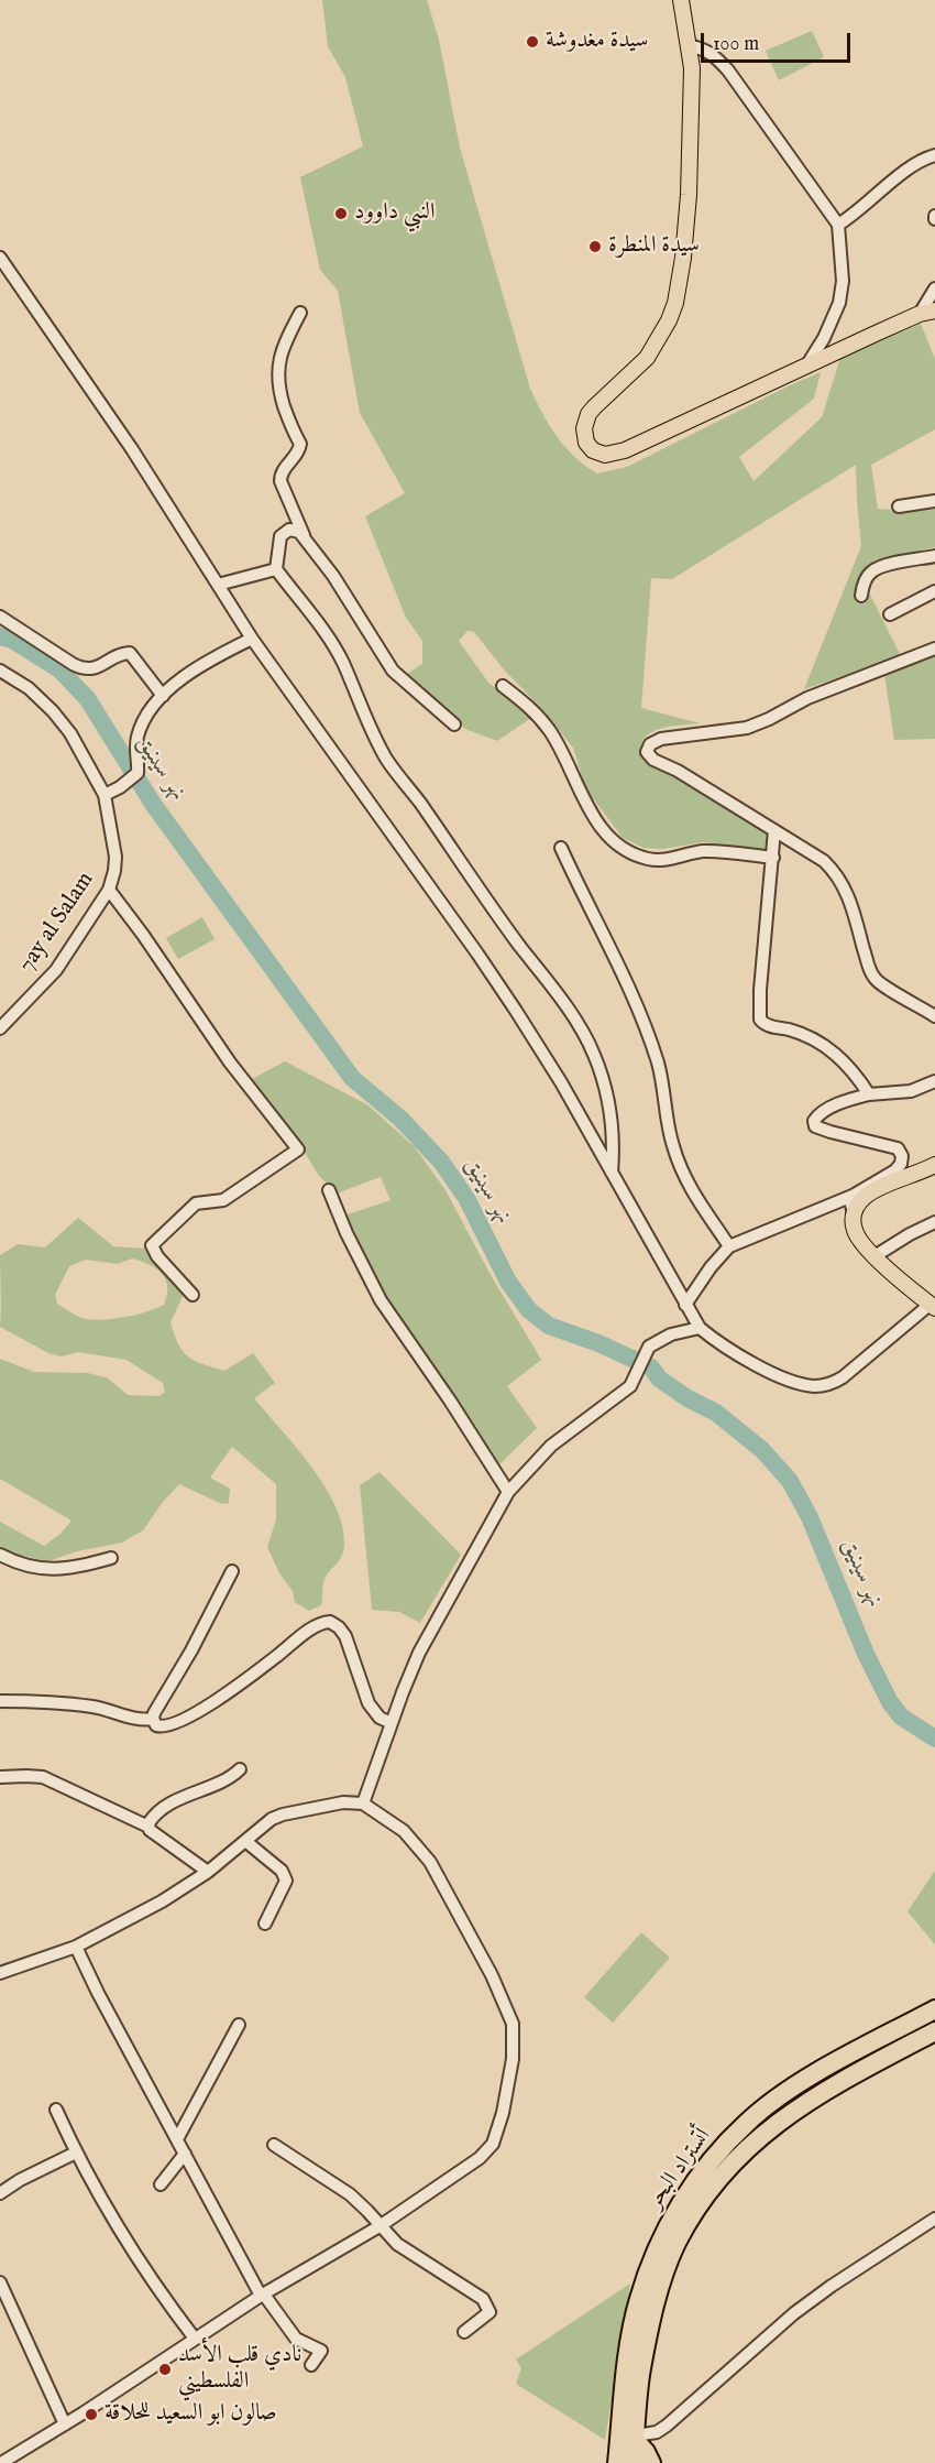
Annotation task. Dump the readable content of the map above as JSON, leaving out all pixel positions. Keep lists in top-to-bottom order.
{
  "streets": {
    "highway": ["أتستراد البحر"],
    "street": ["7ay al Salam"]
  },
  "water": ["نهر سينيق"],
  "places": [
    "سيدة مغدوشة",
    "النبي داوود",
    "سيدة المنطرة",
    "نادي قلب الأسد الفلسطيني",
    "صالون ابو السعيد للحلاقة"
  ],
  "scale_bar": "100 m"
}
